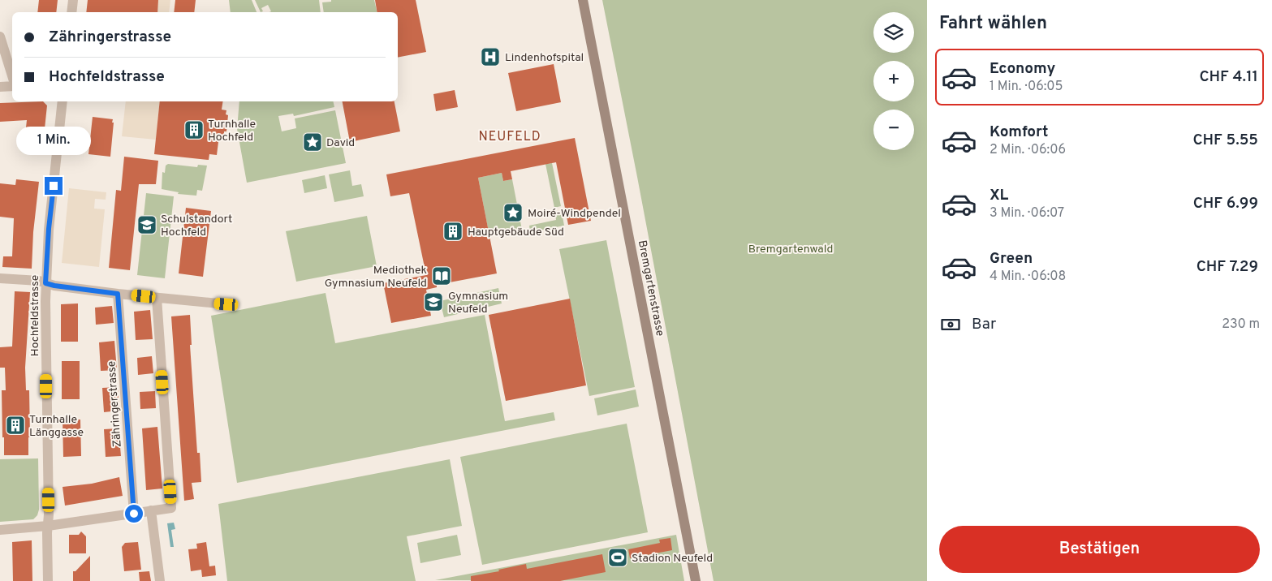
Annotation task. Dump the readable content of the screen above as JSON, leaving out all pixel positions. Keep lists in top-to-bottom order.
{
  "streets": {
    "main road": ["Bremgartenstrasse"],
    "street": ["Hochfeldstrasse", "Zähringerstrasse"]
  },
  "districts": ["NEUFELD"],
  "parks": ["Bremgartenwald"],
  "places": {
    "hospital": ["Lindenhofspital"],
    "building": ["Turnhalle Hochfeld", "Hauptgebäude Süd", "Turnhalle Länggasse"],
    "place": ["David", "Moiré-Windpendel"],
    "school or university": ["Schulstandort Hochfeld", "Gymnasium Neufeld"],
    "library": ["Mediothek Gymnasium Neufeld"],
    "sports": ["Stadion Neufeld"]
  },
  "page": {
    "heading": "Fahrt wählen",
    "map_buttons": ["+", "−"],
    "banner": ["Zähringerstrasse", "Hochfeldstrasse"],
    "list": [
      {
        "name": "Economy",
        "note": "1 Min. · 06:05",
        "value": "CHF 4.11"
      },
      {
        "name": "Komfort",
        "note": "2 Min. · 06:06",
        "value": "CHF 5.55"
      },
      {
        "name": "XL",
        "note": "3 Min. · 06:07",
        "value": "CHF 6.99"
      },
      {
        "name": "Green",
        "note": "4 Min. · 06:08",
        "value": "CHF 7.29"
      }
    ],
    "bubble": "1 Min.",
    "pay": ["Bar", "230 m"],
    "buttons": "Bestätigen"
  }
}
